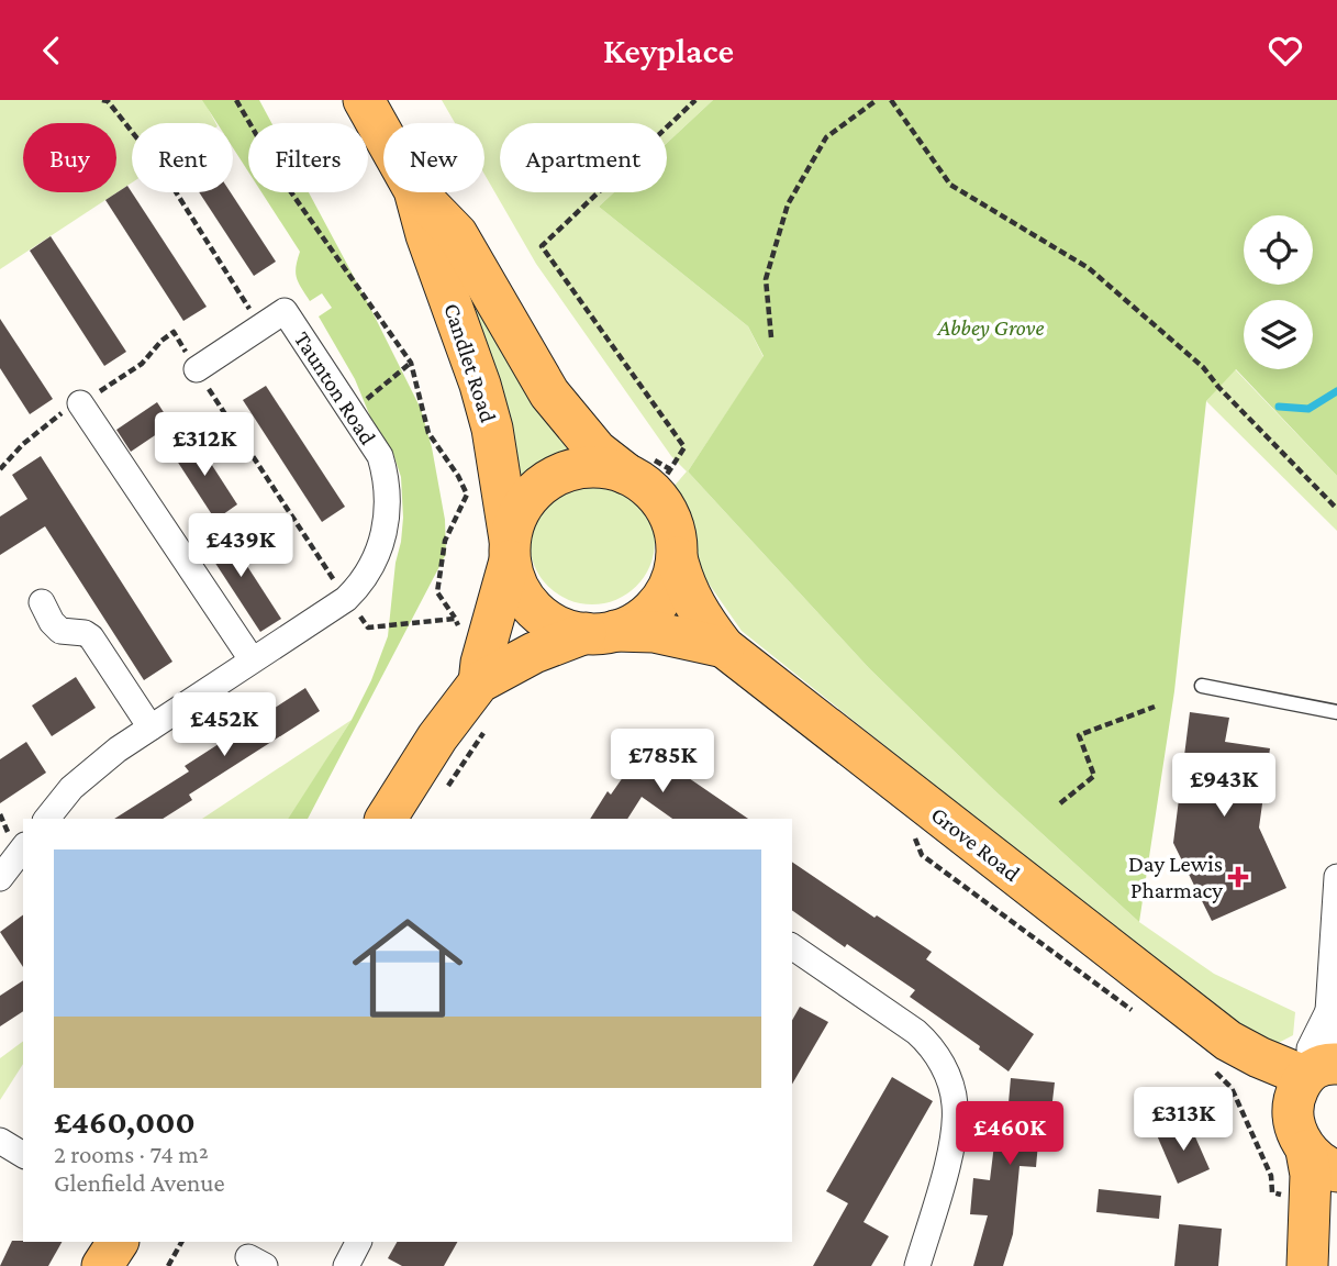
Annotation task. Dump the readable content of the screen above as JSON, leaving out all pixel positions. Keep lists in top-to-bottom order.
{
  "streets": {
    "main road": ["Candlet Road", "Grove Road"],
    "street": ["Taunton Road"]
  },
  "crossings": [
    ["Candlet Road", "Grove Road"]
  ],
  "parks": ["Abbey Grove"],
  "places": {
    "health": ["Day Lewis Pharmacy"]
  },
  "page": {
    "header": "Keyplace",
    "chip": [
      "Buy",
      "Rent",
      "Filters",
      "New",
      "Apartment"
    ],
    "price": [
      "£312K",
      "£439K",
      "£452K",
      "£785K",
      "£943K",
      "£313K",
      "£460K"
    ],
    "list": [
      {
        "name": "£460,000",
        "note": "2 rooms · 74 m² · Glenfield Avenue"
      }
    ]
  }
}
